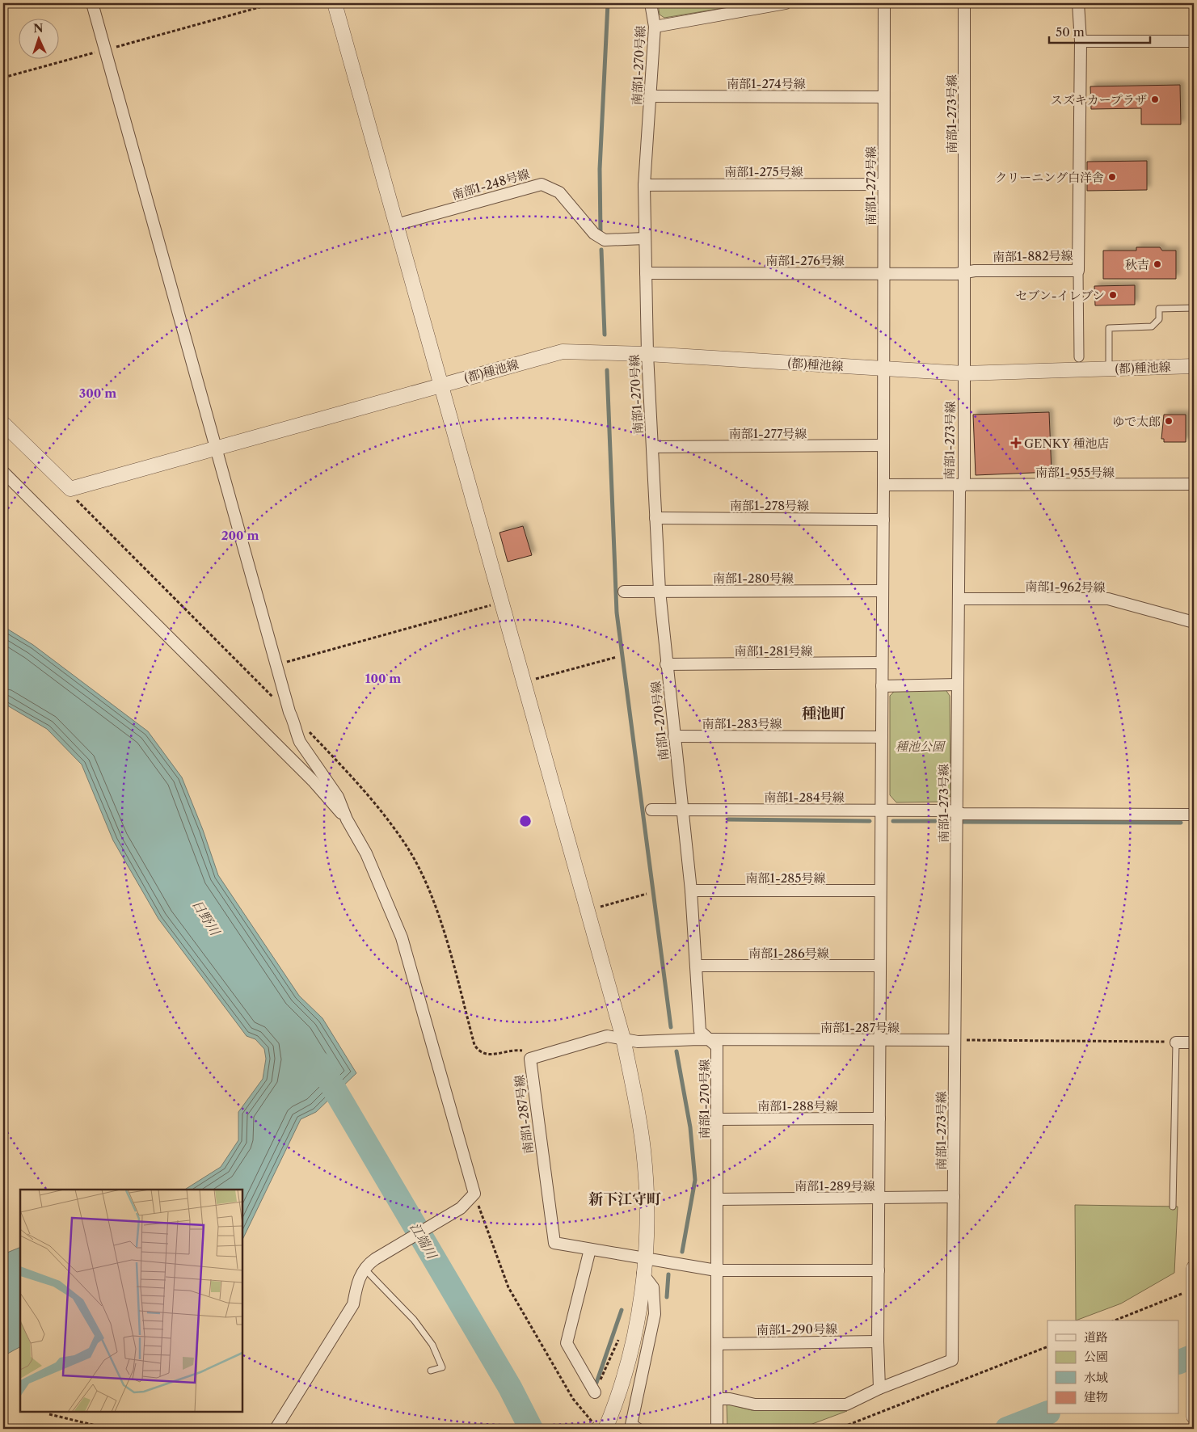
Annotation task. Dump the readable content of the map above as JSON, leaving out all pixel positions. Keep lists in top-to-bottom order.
{
  "streets": {
    "street": [
      "南部1-270号線",
      "南部1-274号線",
      "南部1-273号線",
      "南部1-275号線",
      "南部1-248号線",
      "南部1-272号線",
      "南部1-882号線",
      "南部1-276号線",
      "(都)種池線",
      "南部1-277号線",
      "南部1-955号線",
      "南部1-278号線",
      "南部1-280号線",
      "南部1-962号線",
      "南部1-281号線",
      "南部1-283号線",
      "南部1-284号線",
      "南部1-285号線",
      "南部1-286号線",
      "南部1-287号線",
      "南部1-288号線",
      "南部1-289号線",
      "南部1-290号線"
    ]
  },
  "crossings": [
    ["南部1-270号線", "南部1-274号線"],
    ["南部1-270号線", "南部1-273号線"],
    ["南部1-270号線", "南部1-275号線"],
    ["南部1-270号線", "南部1-248号線"],
    ["南部1-270号線", "南部1-276号線"],
    ["南部1-270号線", "(都)種池線"],
    ["南部1-270号線", "南部1-277号線"],
    ["南部1-270号線", "南部1-278号線"],
    ["南部1-270号線", "南部1-280号線"],
    ["南部1-270号線", "南部1-281号線"],
    ["南部1-270号線", "南部1-283号線"],
    ["南部1-270号線", "南部1-284号線"],
    ["南部1-270号線", "南部1-285号線"],
    ["南部1-270号線", "南部1-286号線"],
    ["南部1-270号線", "南部1-287号線"],
    ["南部1-270号線", "南部1-288号線"],
    ["南部1-270号線", "南部1-289号線"],
    ["南部1-270号線", "南部1-290号線"],
    ["南部1-274号線", "南部1-272号線"],
    ["南部1-273号線", "南部1-272号線"],
    ["南部1-273号線", "南部1-882号線"],
    ["南部1-273号線", "南部1-276号線"],
    ["南部1-273号線", "(都)種池線"],
    ["南部1-273号線", "南部1-955号線"],
    ["南部1-273号線", "南部1-962号線"],
    ["南部1-273号線", "南部1-284号線"],
    ["南部1-273号線", "南部1-287号線"],
    ["南部1-273号線", "南部1-289号線"],
    ["南部1-275号線", "南部1-272号線"],
    ["南部1-272号線", "南部1-276号線"],
    ["南部1-272号線", "(都)種池線"],
    ["南部1-272号線", "南部1-277号線"],
    ["南部1-272号線", "南部1-955号線"],
    ["南部1-272号線", "南部1-278号線"],
    ["南部1-272号線", "南部1-280号線"],
    ["南部1-272号線", "南部1-281号線"],
    ["南部1-272号線", "南部1-283号線"],
    ["南部1-272号線", "南部1-284号線"],
    ["南部1-272号線", "南部1-285号線"],
    ["南部1-272号線", "南部1-286号線"],
    ["南部1-272号線", "南部1-287号線"],
    ["南部1-272号線", "南部1-288号線"],
    ["南部1-272号線", "南部1-289号線"],
    ["南部1-272号線", "南部1-290号線"],
    ["南部1-882号線", "南部1-276号線"]
  ],
  "districts": ["種池町", "新下江守町"],
  "water": ["日野川", "江端川"],
  "parks": ["種池公園"],
  "places": {
    "other": [
      "スズキカープラザ",
      "クリーニング白洋舎",
      "秋吉",
      "セブン-イレブン",
      "ゆで太郎"
    ],
    "health": ["GENKY 種池店"]
  },
  "legend": [
    "道路",
    "公園",
    "水域",
    "建物"
  ],
  "scale_bar": "50 m",
  "north": "top",
  "rings": ["300 m", "200 m", "100 m"]
}
